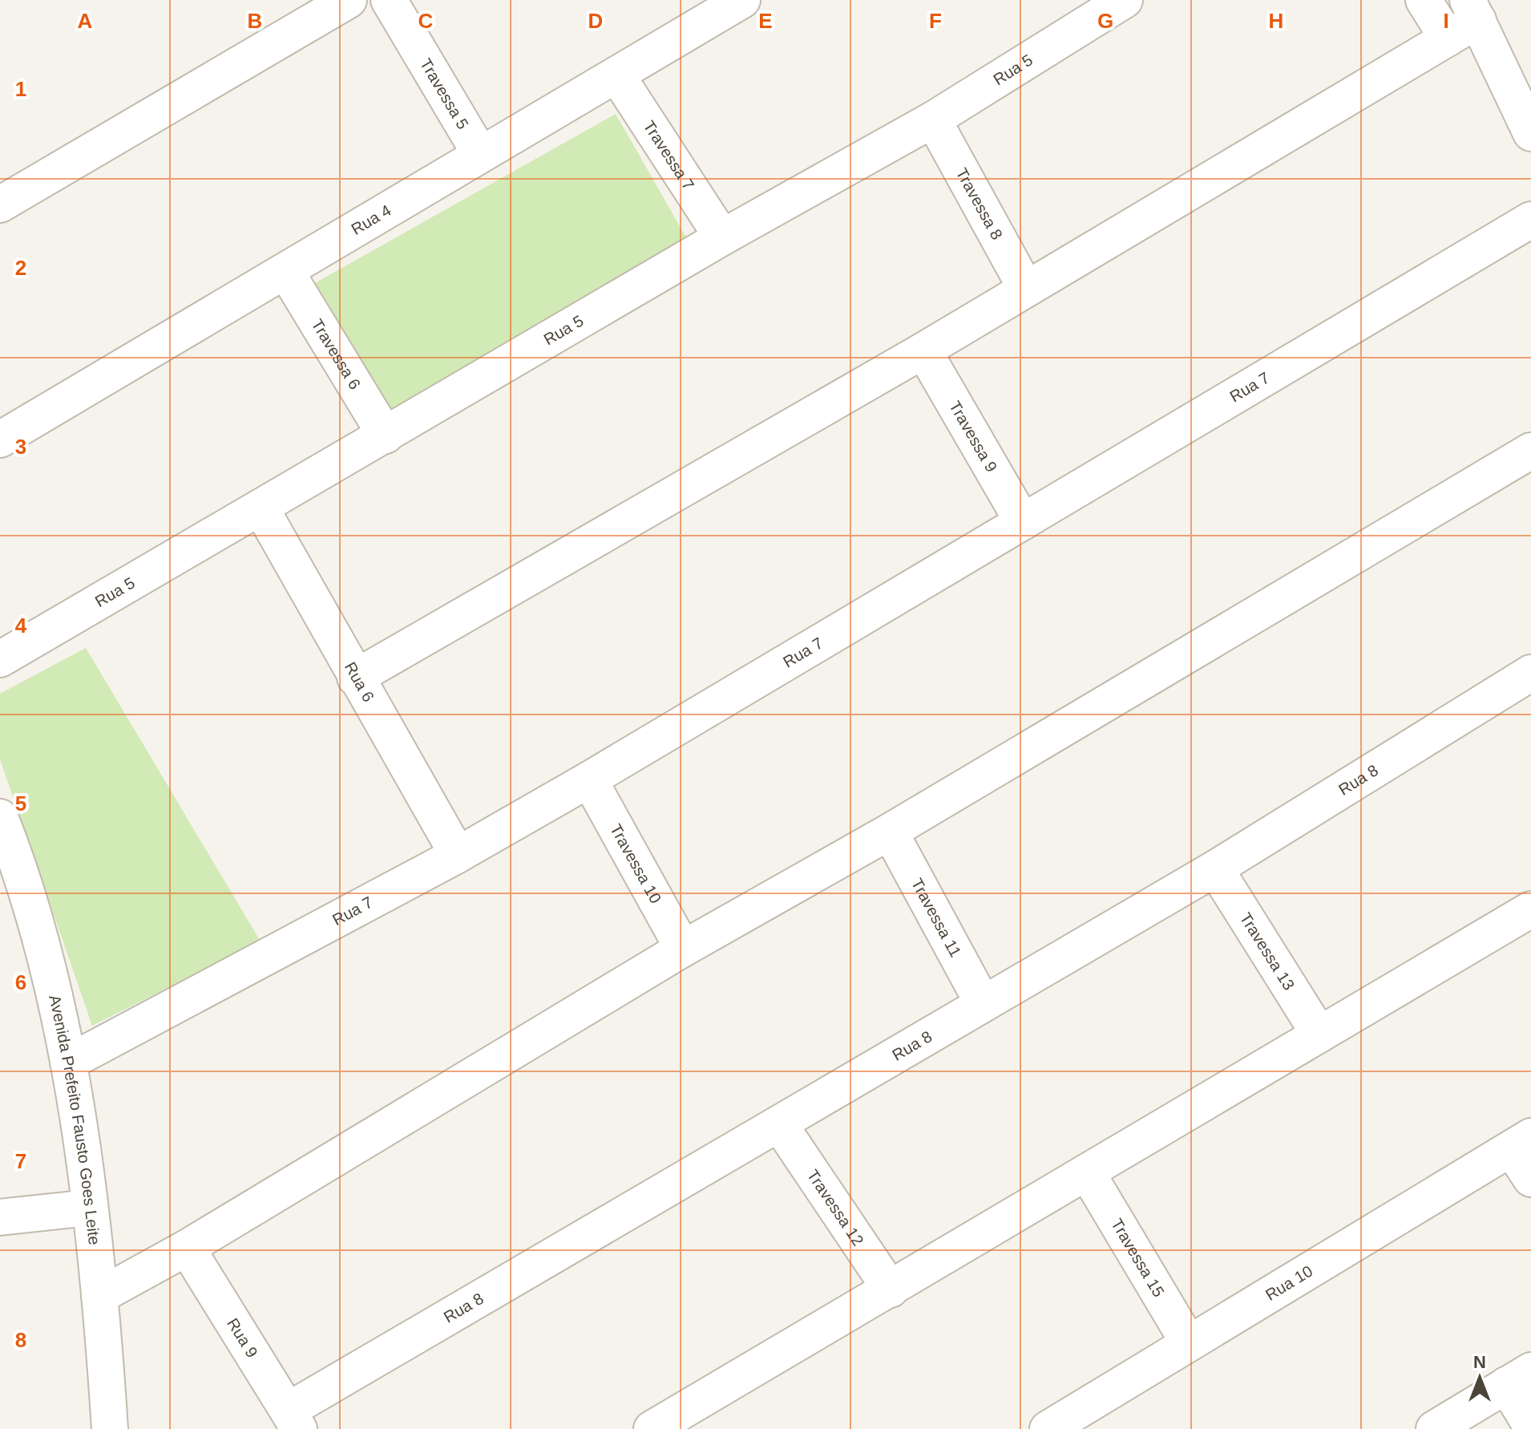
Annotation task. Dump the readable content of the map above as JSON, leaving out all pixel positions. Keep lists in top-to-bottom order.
{
  "streets": {
    "street": [
      "Rua 5",
      "Travessa 5",
      "Travessa 7",
      "Travessa 8",
      "Rua 4",
      "Travessa 6",
      "Rua 7",
      "Travessa 9",
      "Rua 6",
      "Rua 8",
      "Travessa 10",
      "Travessa 11",
      "Travessa 13",
      "Avenida Prefeito Fausto Goes Leite",
      "Travessa 12",
      "Travessa 15",
      "Rua 10",
      "Rua 9"
    ]
  },
  "crossings": [
    ["Rua 5", "Travessa 7"],
    ["Rua 5", "Travessa 8"],
    ["Rua 5", "Travessa 6"],
    ["Rua 5", "Rua 6"],
    ["Travessa 5", "Rua 4"],
    ["Travessa 7", "Rua 4"],
    ["Rua 4", "Travessa 6"],
    ["Rua 7", "Travessa 9"],
    ["Rua 7", "Rua 6"],
    ["Rua 7", "Travessa 10"],
    ["Rua 7", "Avenida Prefeito Fausto Goes Leite"],
    ["Rua 8", "Travessa 11"],
    ["Rua 8", "Travessa 13"],
    ["Rua 8", "Travessa 12"],
    ["Rua 8", "Rua 9"],
    ["Travessa 15", "Rua 10"]
  ],
  "north": "top",
  "grid": {
    "columns": [
      "A",
      "B",
      "C",
      "D",
      "E",
      "F",
      "G",
      "H",
      "I"
    ],
    "rows": [
      "1",
      "2",
      "3",
      "4",
      "5",
      "6",
      "7",
      "8"
    ]
  }
}
